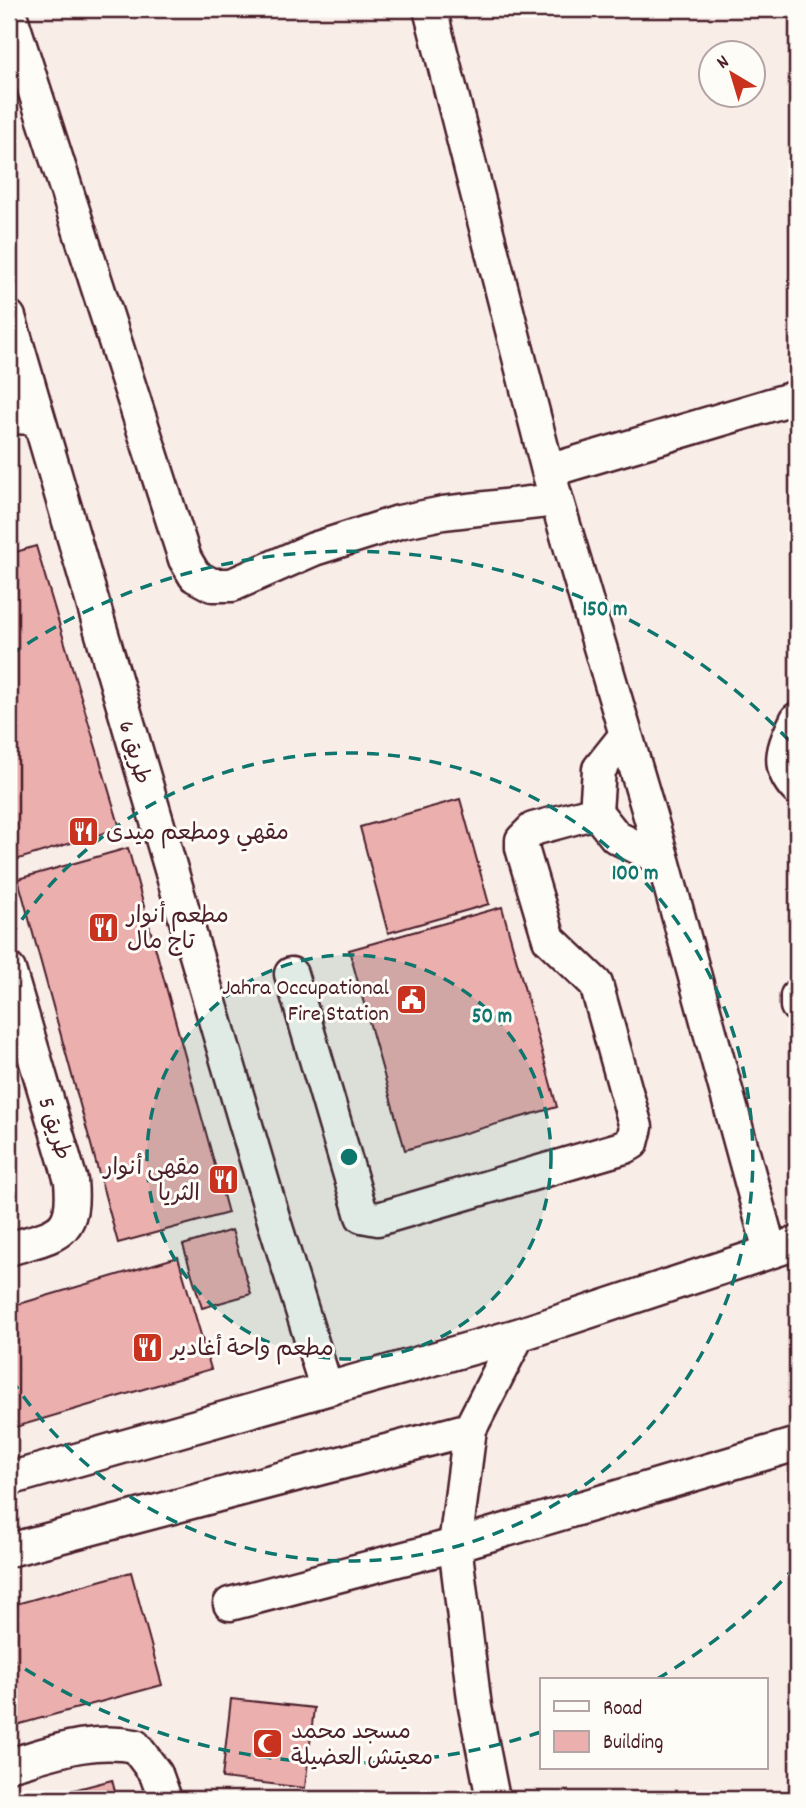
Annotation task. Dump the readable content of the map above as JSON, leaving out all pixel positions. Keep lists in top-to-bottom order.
{
  "streets": {
    "street": ["طريق 6", "طريق 5"]
  },
  "places": {
    "restaurant": [
      "مقهي ومطعم ميدى",
      "مطعم أنوار تاج مال",
      "مقهى أنوار الثريا",
      "مطعم واحة أغادير"
    ],
    "public building": ["Jahra Occupational Fire Station"],
    "mosque": ["مسجد محمد معيتش العضيلة"]
  },
  "legend": ["Road", "Building"],
  "north": "top left",
  "rings": ["150 m", "100 m", "50 m"]
}
